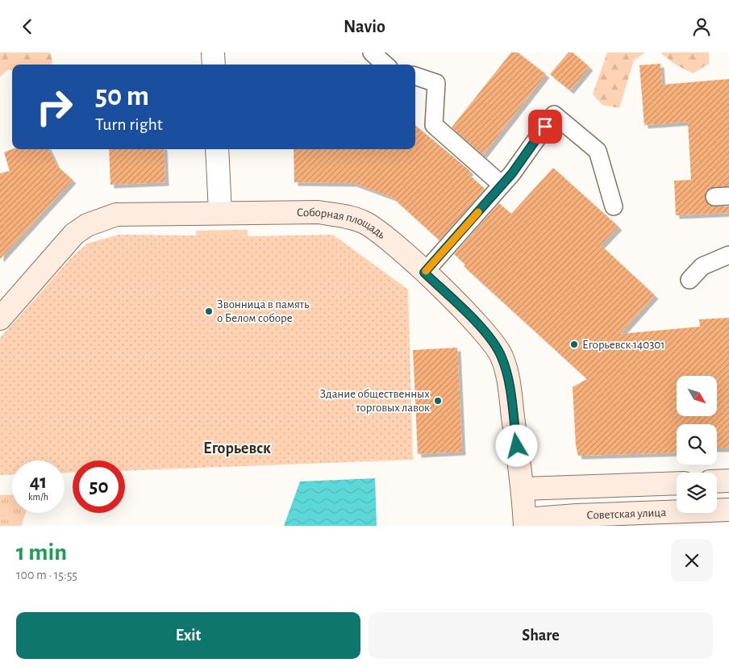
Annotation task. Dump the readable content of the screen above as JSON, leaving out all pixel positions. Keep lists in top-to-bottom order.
{
  "streets": {
    "main road": ["Соборная площадь", "Советская улица"]
  },
  "crossings": [
    ["Соборная площадь", "Советская улица"]
  ],
  "districts": ["Егорьевск"],
  "places": ["Звонница в память о Белом соборе", "Егорьевск 140301", "Здание общественных торговых лавок"],
  "north": "bottom right",
  "page": {
    "header": "Navio",
    "turn": ["50 m", "Turn right"],
    "speed": "41 km/h",
    "limit": "50",
    "heading": ["1 min", "100 m · 15:55"],
    "buttons": ["Exit", "Share"]
  }
}
